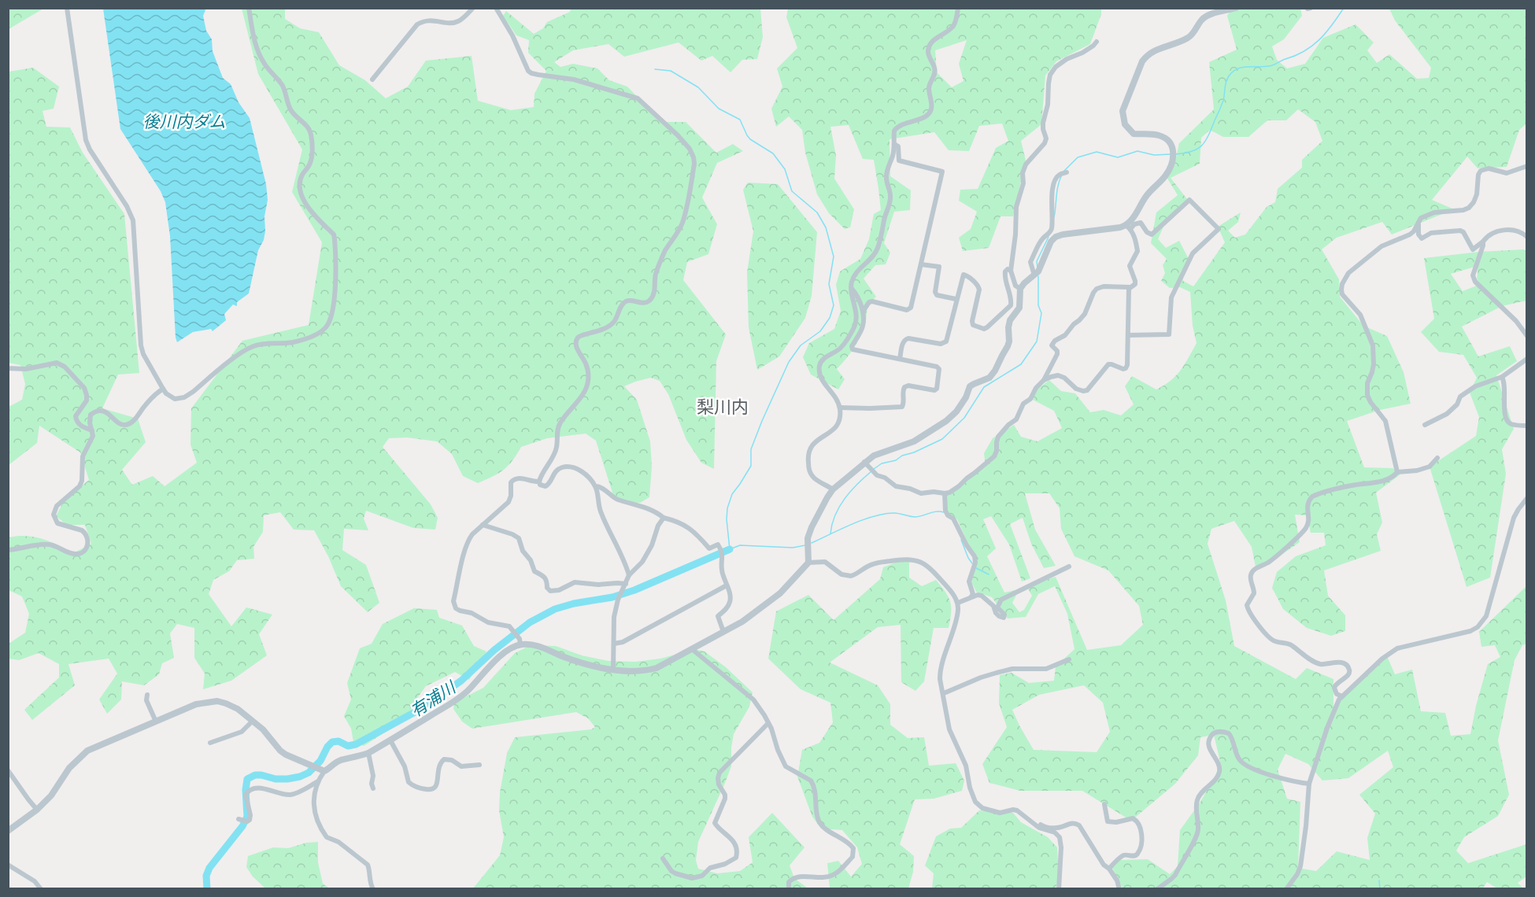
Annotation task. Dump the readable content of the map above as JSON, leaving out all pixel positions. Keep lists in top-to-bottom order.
{
  "districts": ["梨川内"],
  "water": ["後川内ダム", "有浦川"]
}
